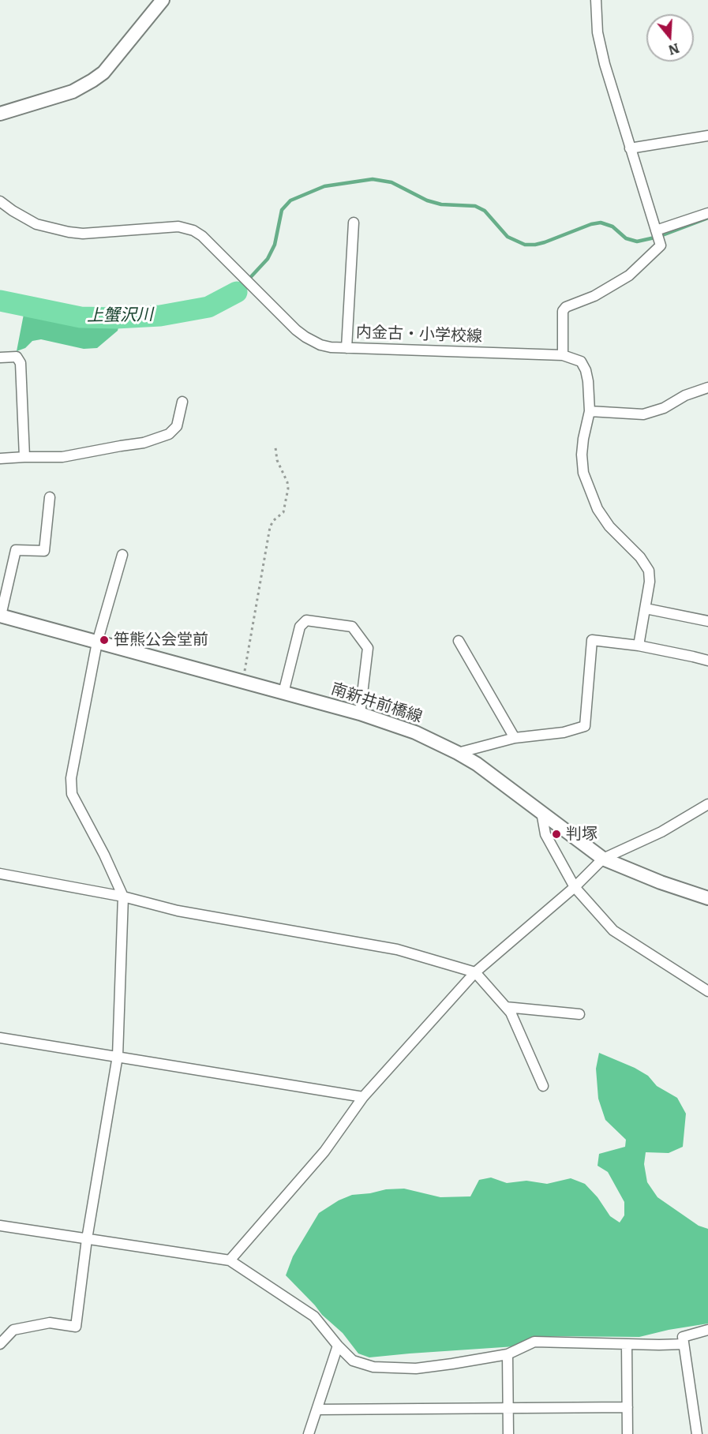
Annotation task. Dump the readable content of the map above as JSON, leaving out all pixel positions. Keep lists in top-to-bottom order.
{
  "streets": {
    "main road": ["南新井前橋線"],
    "street": ["内金古・小学校線"]
  },
  "water": ["上蟹沢川"],
  "places": ["笹熊公会堂前", "判塚"],
  "north": "bottom"
}
